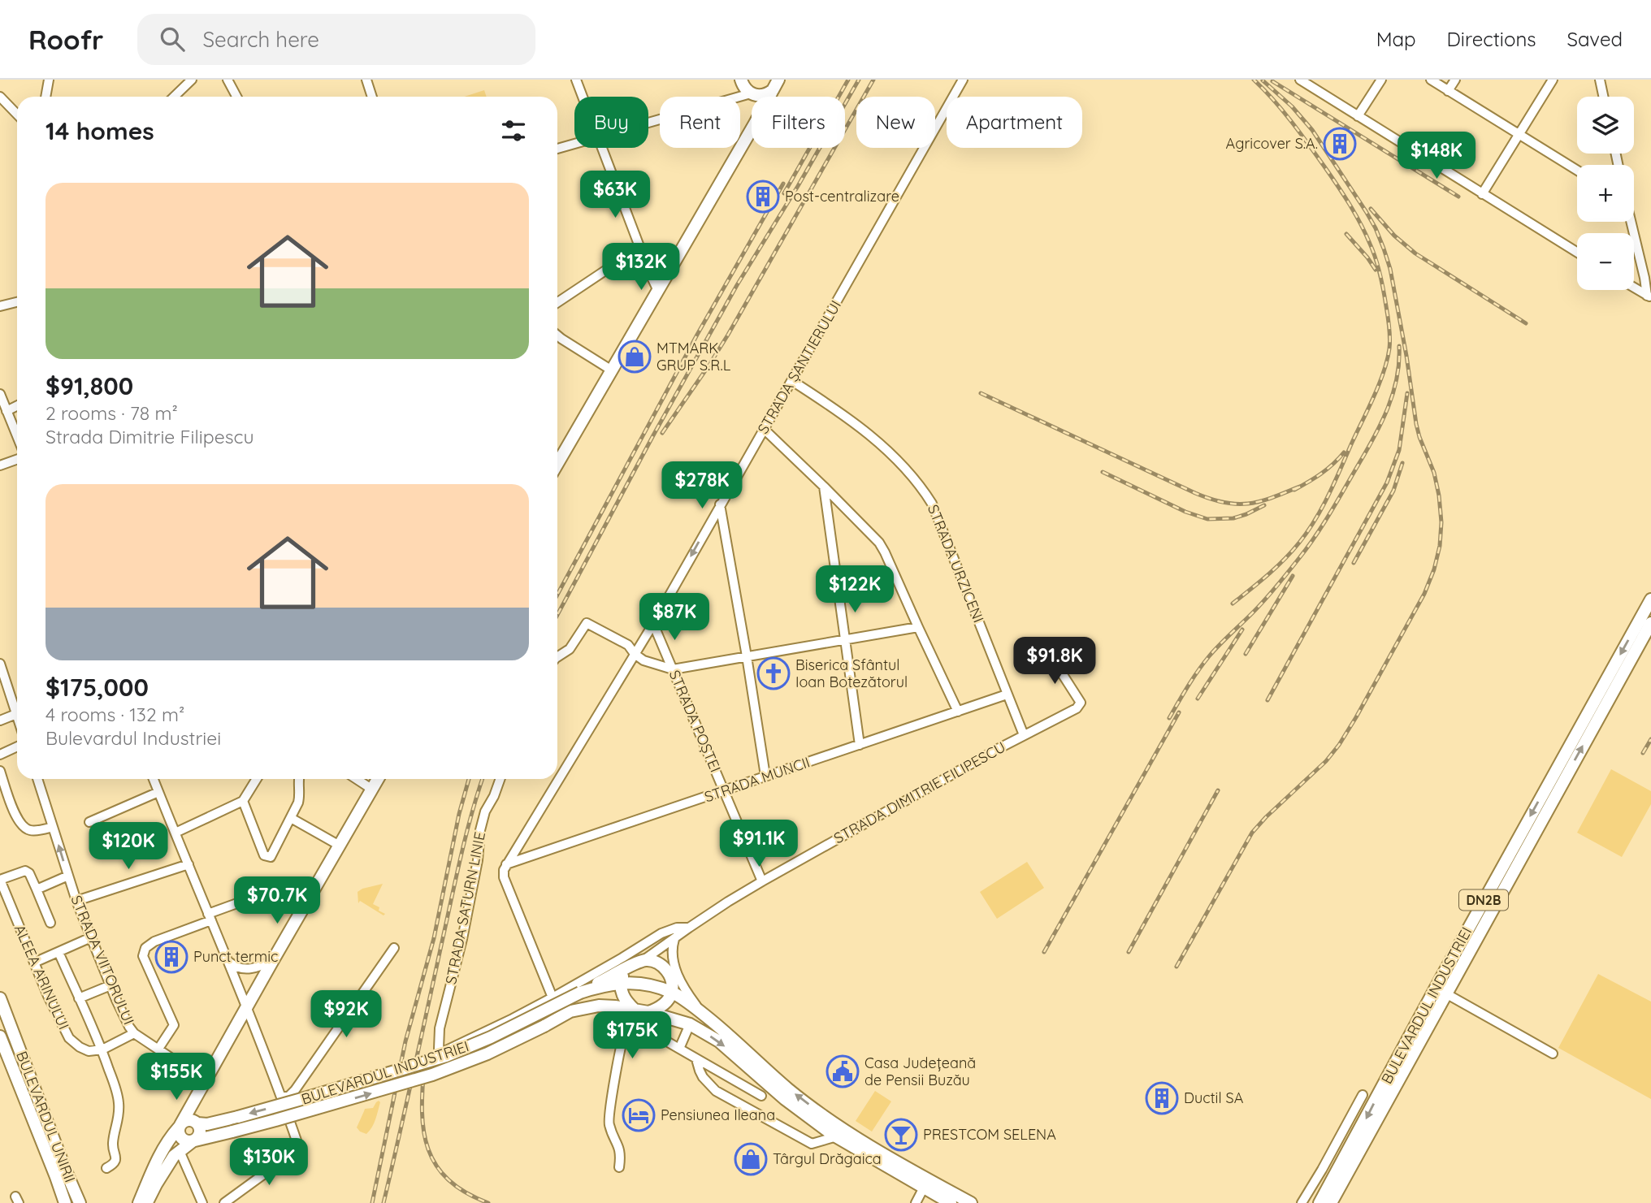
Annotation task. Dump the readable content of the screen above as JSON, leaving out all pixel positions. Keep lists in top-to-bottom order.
{
  "streets": {
    "main road": ["DN2B", "BULEVARDUL INDUSTRIEI", "BULEVARDUL UNIRII"],
    "street": [
      "STRADA ȘANTIERULUI",
      "STRADA URZICENI",
      "STRADA POȘTEI",
      "STRADA MUNCII",
      "STRADA DIMITRIE FILIPESCU",
      "STRADA SATURN LINIE",
      "STRADA VIITORULUI",
      "ALEEA ARINULUI"
    ]
  },
  "crossings": [
    ["STRADA ȘANTIERULUI", "STRADA URZICENI"],
    ["STRADA ȘANTIERULUI", "STRADA POȘTEI"],
    ["STRADA ȘANTIERULUI", "STRADA MUNCII"],
    ["STRADA URZICENI", "STRADA MUNCII"],
    ["STRADA URZICENI", "STRADA DIMITRIE FILIPESCU"],
    ["STRADA POȘTEI", "STRADA MUNCII"],
    ["STRADA POȘTEI", "STRADA DIMITRIE FILIPESCU"],
    ["STRADA DIMITRIE FILIPESCU", "STRADA SATURN LINIE"]
  ],
  "places": {
    "building": [
      "Agricover S.A.",
      "Post-centralizare",
      "Punct termic",
      "Ductil SA"
    ],
    "shop": ["MTMARK GRUP S.R.L", "Târgul Drăgaica"],
    "church": ["Biserica Sfântul Ioan Botezătorul"],
    "public building": ["Casa Județeană de Pensii Buzău"],
    "hotel": ["Pensiunea Ileana"],
    "bar": ["PRESTCOM SELENA"]
  },
  "page": {
    "header": "Roofr",
    "search": "Search here",
    "nav": ["Map", "Directions", "Saved"],
    "map_buttons": ["+", "−"],
    "chip": [
      "Buy",
      "Rent",
      "Filters",
      "New",
      "Apartment"
    ],
    "heading": "14 homes",
    "price": [
      "$148K",
      "$63K",
      "$132K",
      "$278K",
      "$122K",
      "$87K",
      "$91.8K",
      "$91.1K",
      "$120K",
      "$70.7K",
      "$92K",
      "$175K",
      "$155K",
      "$130K"
    ],
    "list": [
      {
        "name": "$91,800",
        "note": "2 rooms · 78 m² · Strada Dimitrie Filipescu"
      },
      {
        "name": "$175,000",
        "note": "4 rooms · 132 m² · Bulevardul Industriei"
      }
    ]
  }
}
